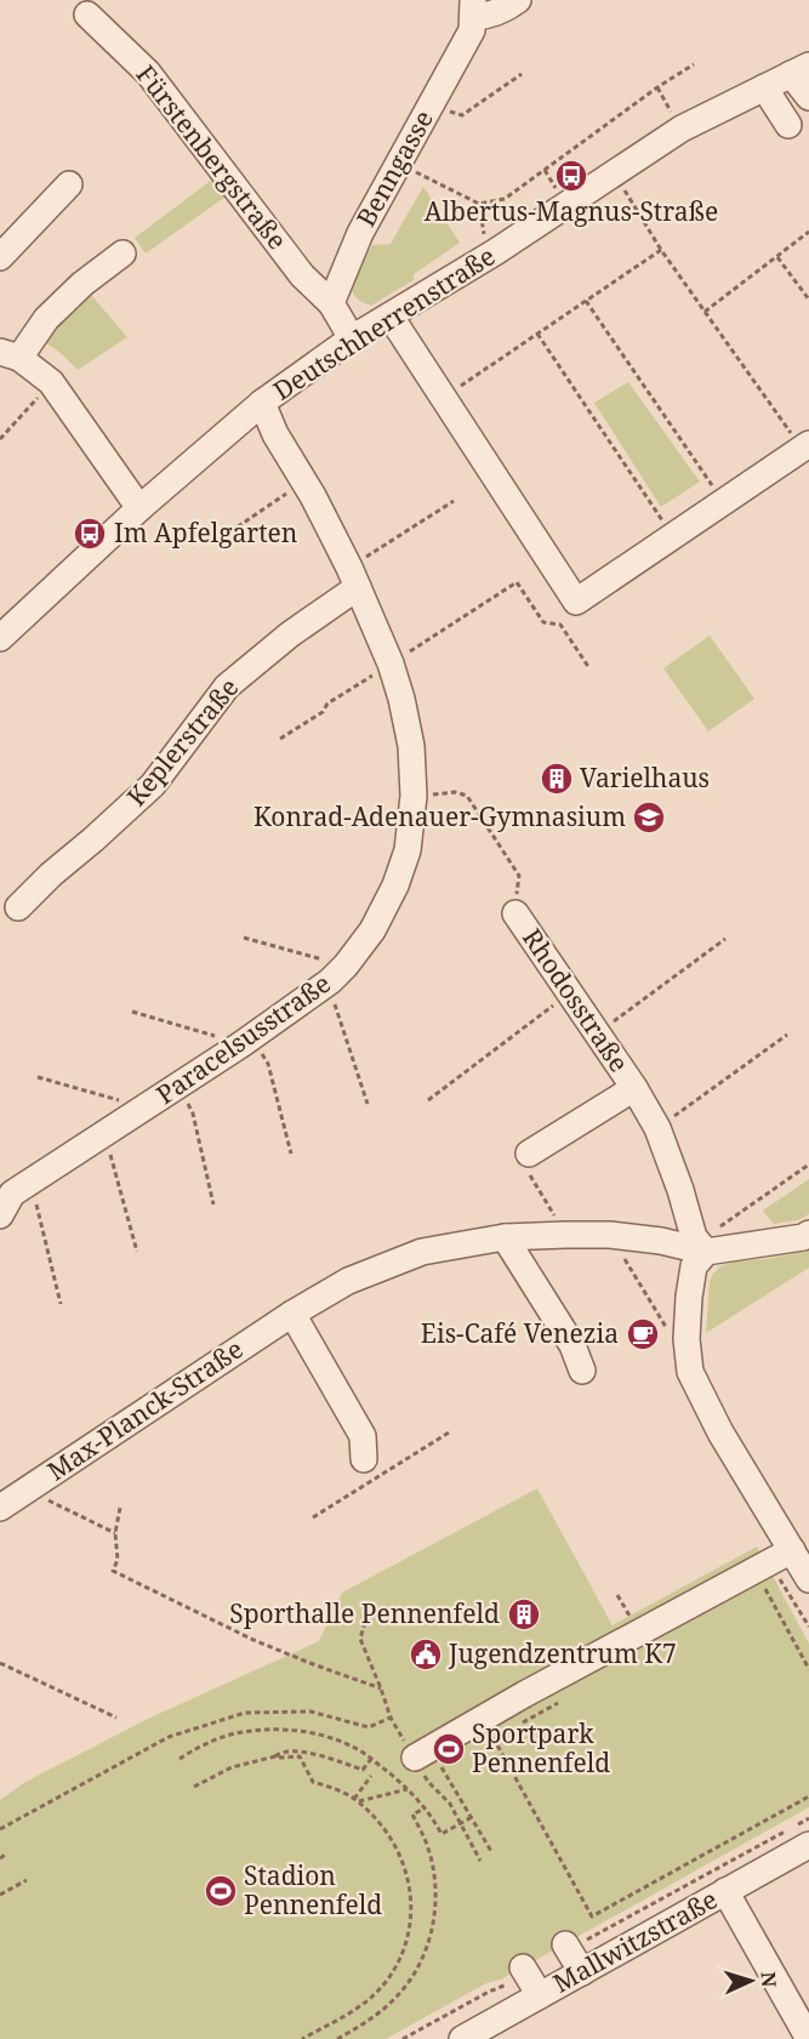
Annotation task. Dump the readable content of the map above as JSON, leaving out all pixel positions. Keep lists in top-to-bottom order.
{
  "streets": {
    "street": [
      "Fürstenbergstraße",
      "Benngasse",
      "Deutschherrenstraße",
      "Keplerstraße",
      "Rhodosstraße",
      "Paracelsusstraße",
      "Max-Planck-Straße",
      "Mallwitzstraße"
    ]
  },
  "crossings": [
    ["Fürstenbergstraße", "Benngasse"],
    ["Deutschherrenstraße", "Paracelsusstraße"],
    ["Keplerstraße", "Paracelsusstraße"],
    ["Rhodosstraße", "Max-Planck-Straße"]
  ],
  "places": {
    "bus stop": ["Albertus-Magnus-Straße", "Im Apfelgarten"],
    "building": ["Varielhaus", "Sporthalle Pennenfeld"],
    "school or university": ["Konrad-Adenauer-Gymnasium"],
    "cafe": ["Eis-Café Venezia"],
    "public building": ["Jugendzentrum K7"],
    "sports": ["Sportpark Pennenfeld", "Stadion Pennenfeld"]
  },
  "north": "right"
}
